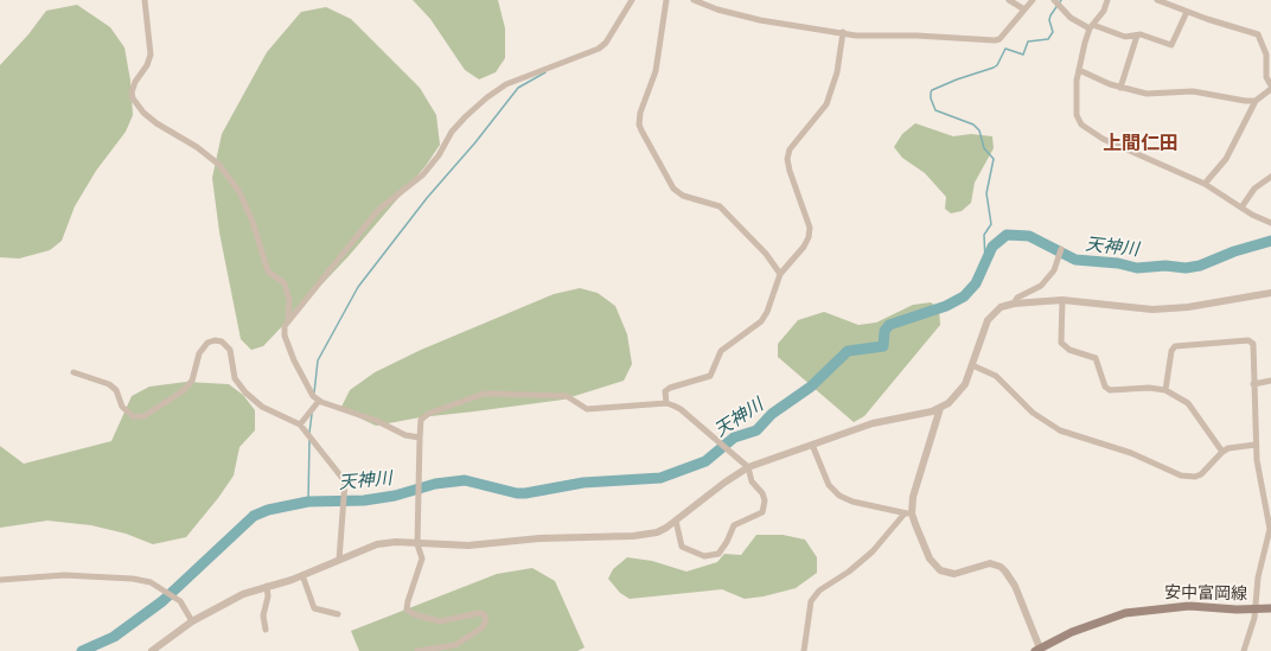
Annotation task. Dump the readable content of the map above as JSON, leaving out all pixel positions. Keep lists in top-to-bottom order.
{
  "streets": {
    "main road": ["安中富岡線"]
  },
  "districts": ["上間仁田"],
  "water": ["天神川"]
}
